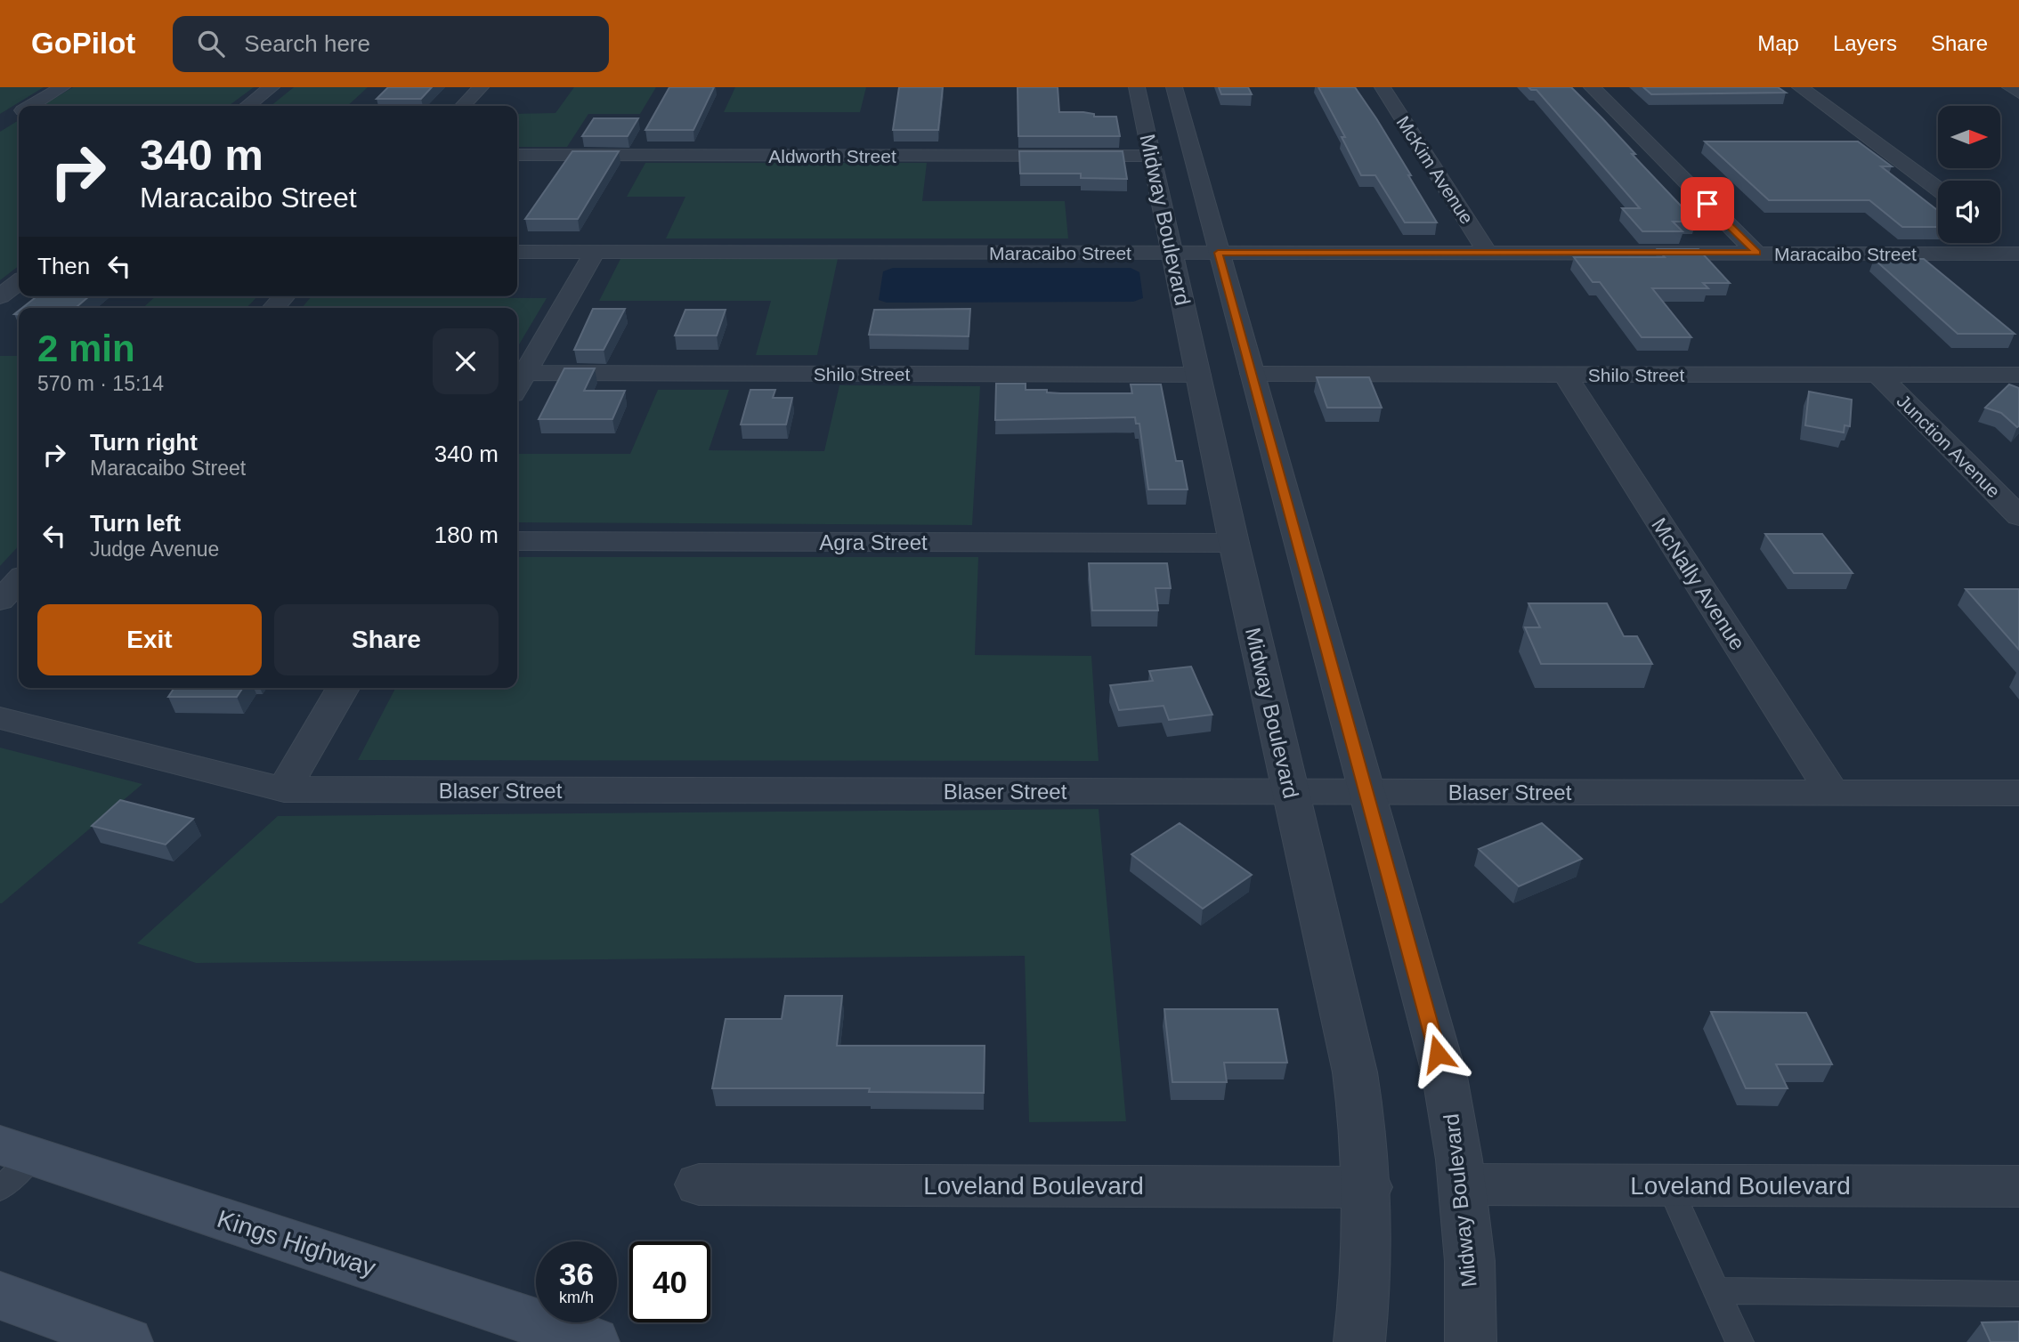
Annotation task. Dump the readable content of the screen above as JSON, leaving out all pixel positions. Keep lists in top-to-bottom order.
{
  "streets": {
    "main road": ["Kings Highway"],
    "street": [
      "Aldworth Street",
      "McKim Avenue",
      "Midway Boulevard",
      "Maracaibo Street",
      "Shilo Street",
      "Junction Avenue",
      "Agra Street",
      "McNally Avenue",
      "Blaser Street",
      "Loveland Boulevard"
    ]
  },
  "crossings": [
    ["Aldworth Street", "Midway Boulevard"],
    ["McKim Avenue", "Maracaibo Street"],
    ["Midway Boulevard", "Maracaibo Street"],
    ["Midway Boulevard", "Shilo Street"],
    ["Midway Boulevard", "Agra Street"],
    ["Midway Boulevard", "Blaser Street"],
    ["Midway Boulevard", "Loveland Boulevard"],
    ["Shilo Street", "Junction Avenue"],
    ["Shilo Street", "McNally Avenue"],
    ["McNally Avenue", "Blaser Street"]
  ],
  "north": "right",
  "page": {
    "header": "GoPilot",
    "search": "Search here",
    "nav": ["Map", "Layers", "Share"],
    "turn": ["340 m", "Maracaibo Street"],
    "then": "Then",
    "heading": ["2 min", "570 m · 15:14"],
    "list": [
      {
        "name": "Turn right",
        "note": "Maracaibo Street",
        "value": "340 m"
      },
      {
        "name": "Turn left",
        "note": "Judge Avenue",
        "value": "180 m"
      }
    ],
    "buttons": ["Exit", "Share"],
    "speed": "36 km/h",
    "limit": "40"
  }
}
